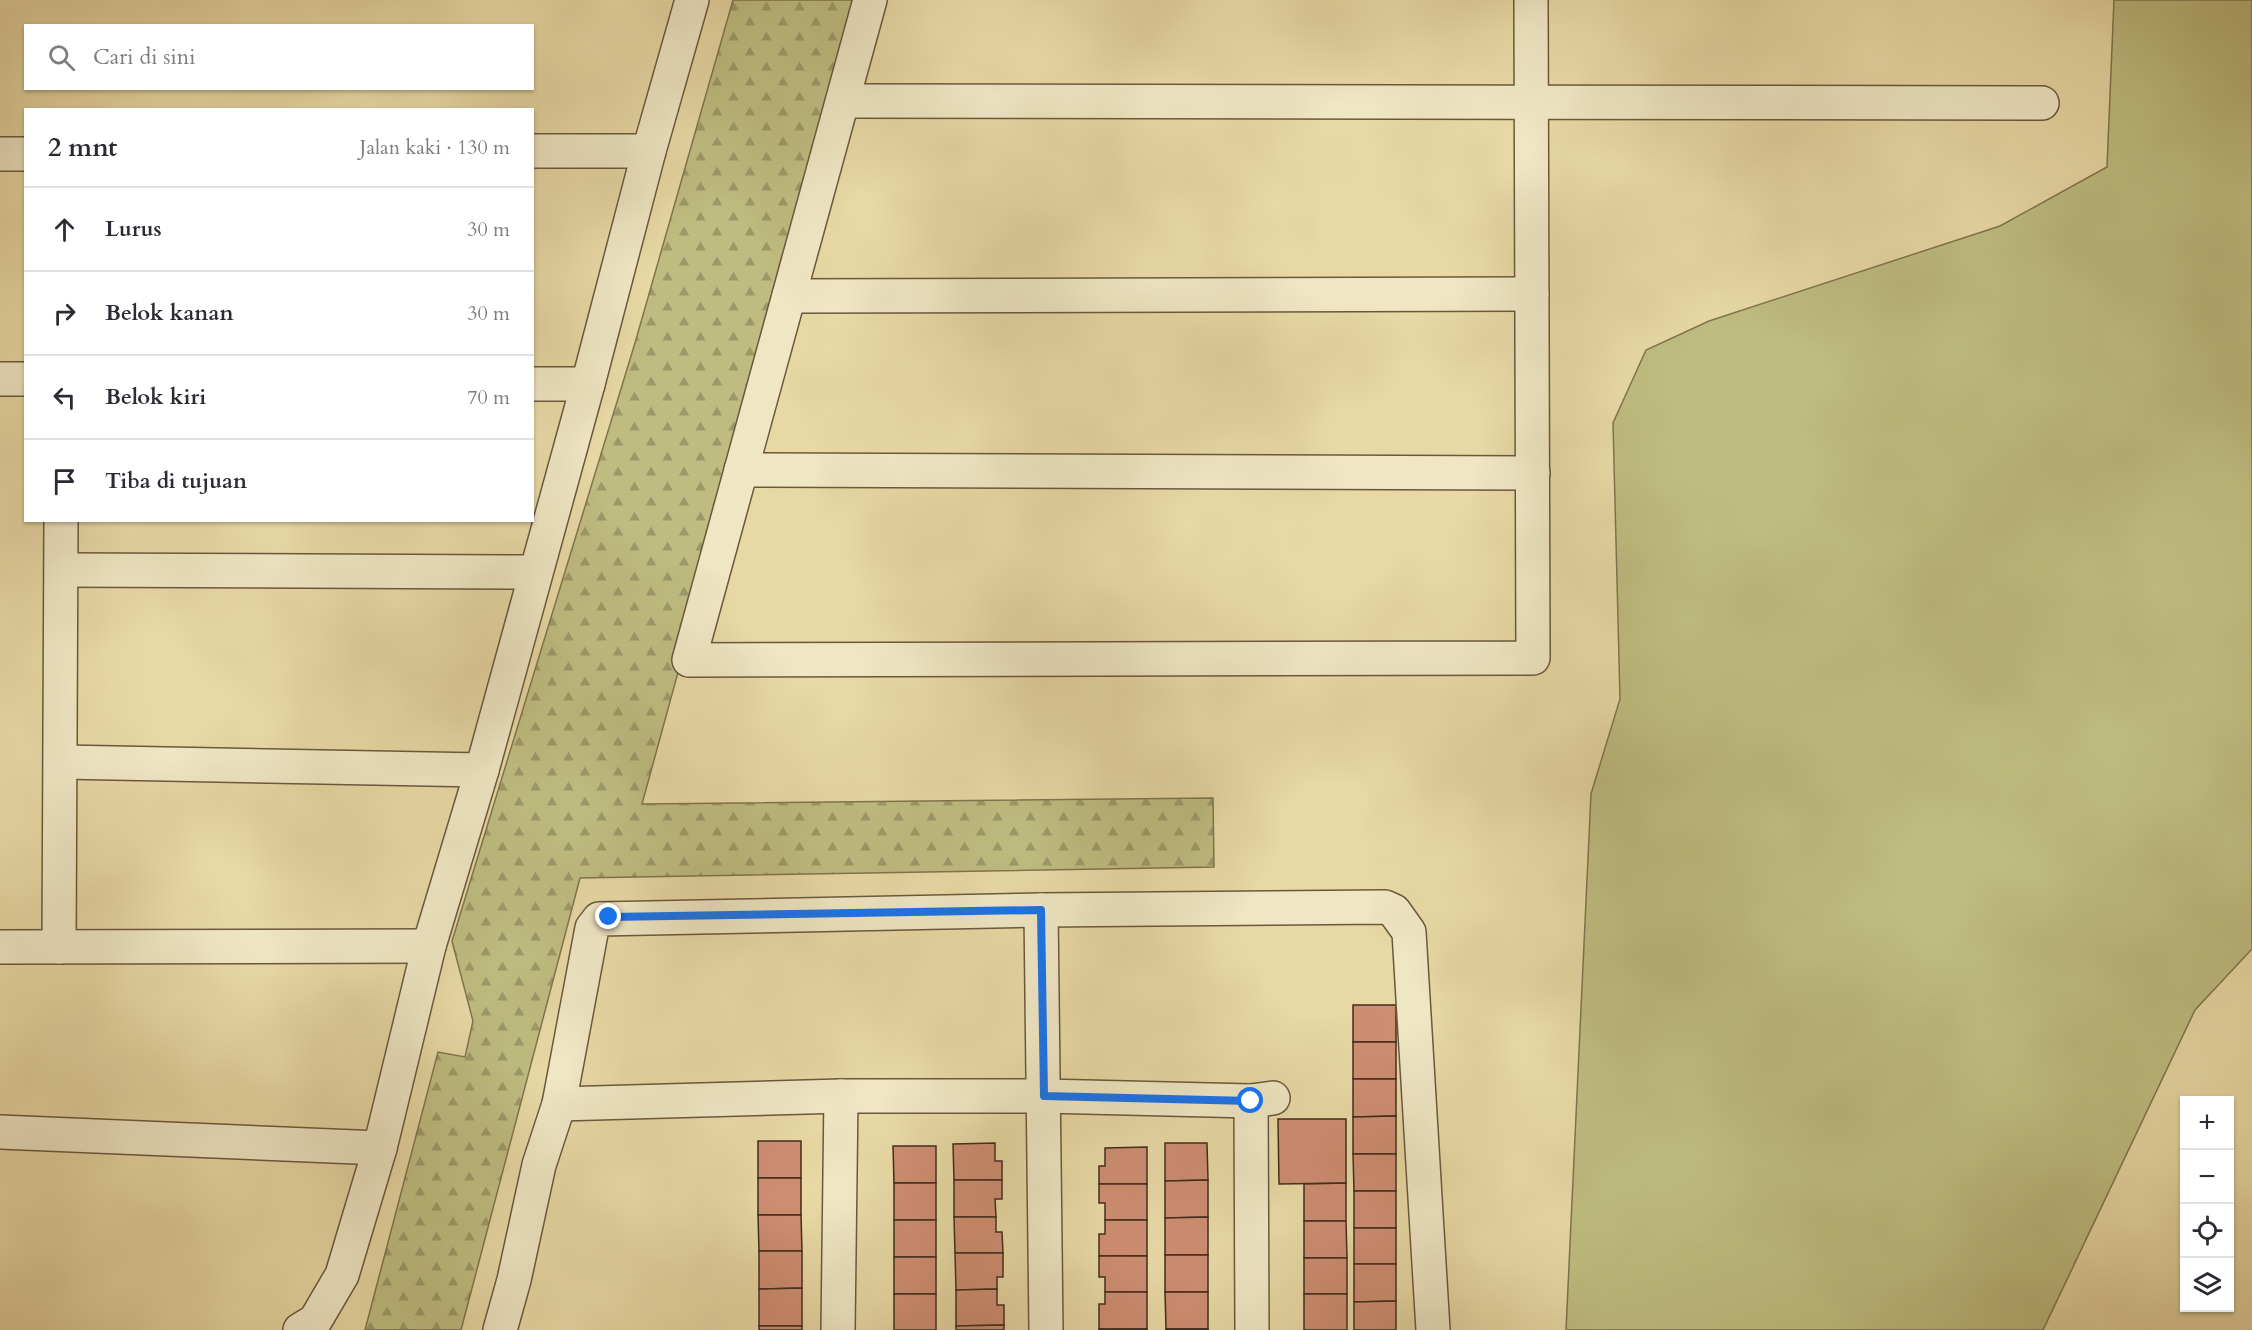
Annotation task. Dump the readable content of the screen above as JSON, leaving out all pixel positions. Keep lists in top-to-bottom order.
{
  "page": {
    "search": "Cari di sini",
    "heading": ["2 mnt", "Jalan kaki · 130 m"],
    "list": [
      ["Lurus", "30 m"],
      ["Belok kanan", "30 m"],
      ["Belok kiri", "70 m"],
      "Tiba di tujuan"
    ],
    "map_buttons": ["+", "−"]
  }
}
